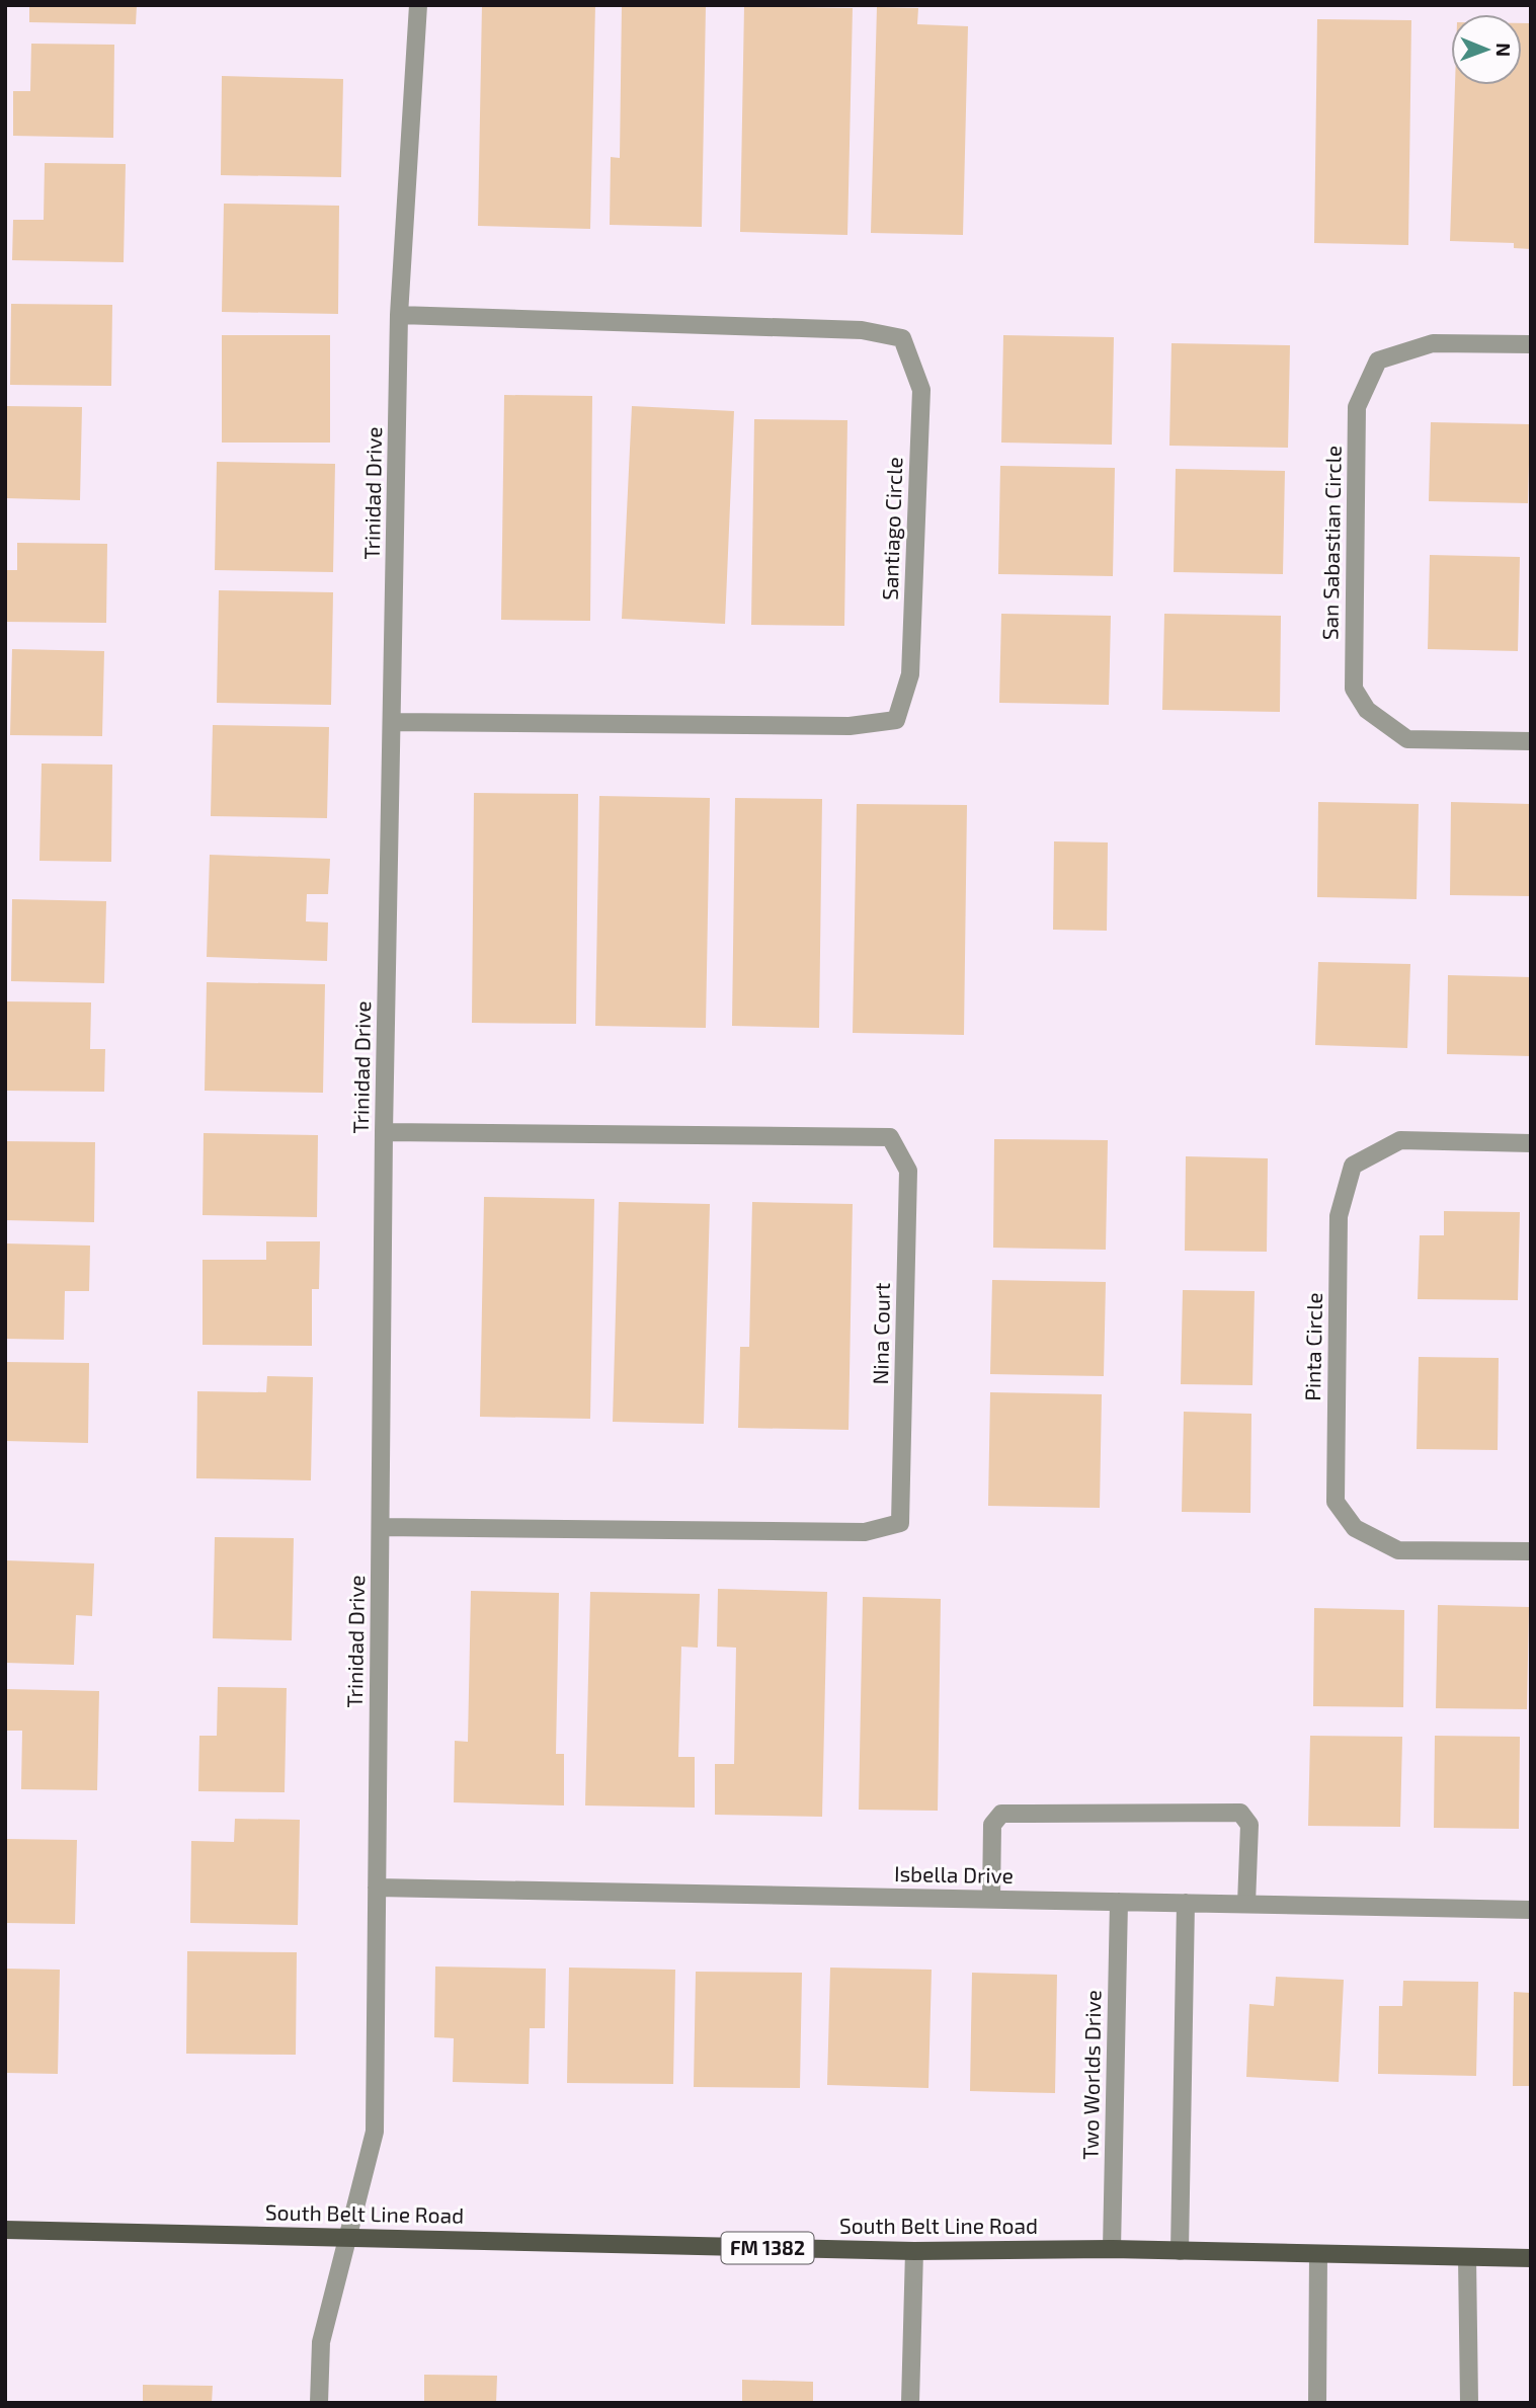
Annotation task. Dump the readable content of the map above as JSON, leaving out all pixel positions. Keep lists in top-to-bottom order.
{
  "streets": {
    "main road": ["South Belt Line Road", "FM 1382"],
    "street": [
      "Trinidad Drive",
      "Santiago Circle",
      "San Sabastian Circle",
      "Nina Court",
      "Pinta Circle",
      "Isbella Drive",
      "Two Worlds Drive"
    ]
  },
  "crossings": [
    ["Trinidad Drive", "Santiago Circle"],
    ["Trinidad Drive", "Nina Court"],
    ["Trinidad Drive", "Isbella Drive"],
    ["Trinidad Drive", "South Belt Line Road"],
    ["Isbella Drive", "Two Worlds Drive"],
    ["Two Worlds Drive", "South Belt Line Road"]
  ],
  "north": "right"
}
